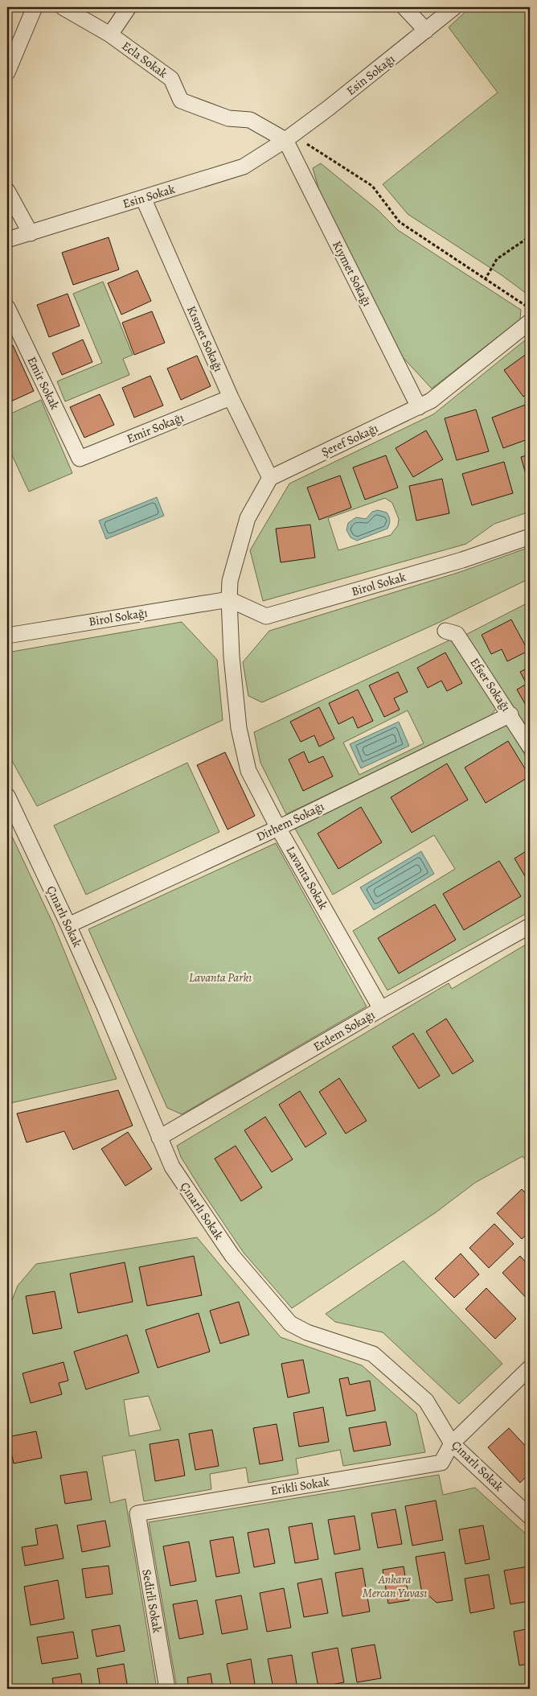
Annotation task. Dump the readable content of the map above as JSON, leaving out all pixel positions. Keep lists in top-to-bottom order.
{
  "streets": {
    "street": [
      "Ecla Sokak",
      "Esin Sokağı",
      "Esin Sokak",
      "Kıymet Sokağı",
      "Kısmet Sokağı",
      "Emir Sokak",
      "Emir Sokağı",
      "Şeref Sokağı",
      "Birol Sokak",
      "Birol Sokağı",
      "Efser Sokağı",
      "Dirhem Sokağı",
      "Lavanta Sokak",
      "Çınarlı Sokak",
      "Erdem Sokağı",
      "Erikli Sokak",
      "Sedirli Sokak"
    ]
  },
  "crossings": [
    ["Ecla Sokak", "Esin Sokağı"],
    ["Ecla Sokak", "Esin Sokak"],
    ["Ecla Sokak", "Kıymet Sokağı"],
    ["Esin Sokağı", "Esin Sokak"],
    ["Esin Sokağı", "Kıymet Sokağı"],
    ["Esin Sokak", "Kıymet Sokağı"],
    ["Esin Sokak", "Kısmet Sokağı"],
    ["Kıymet Sokağı", "Şeref Sokağı"],
    ["Kısmet Sokağı", "Emir Sokağı"],
    ["Kısmet Sokağı", "Şeref Sokağı"],
    ["Emir Sokak", "Emir Sokağı"],
    ["Birol Sokak", "Birol Sokağı"],
    ["Birol Sokak", "Lavanta Sokak"],
    ["Birol Sokağı", "Lavanta Sokak"],
    ["Efser Sokağı", "Dirhem Sokağı"],
    ["Dirhem Sokağı", "Lavanta Sokak"],
    ["Dirhem Sokağı", "Çınarlı Sokak"],
    ["Lavanta Sokak", "Erdem Sokağı"],
    ["Çınarlı Sokak", "Erdem Sokağı"],
    ["Çınarlı Sokak", "Erikli Sokak"],
    ["Erikli Sokak", "Sedirli Sokak"]
  ],
  "parks": ["Lavanta Parkı", "Ankara Mercan Yuvası"]
}
